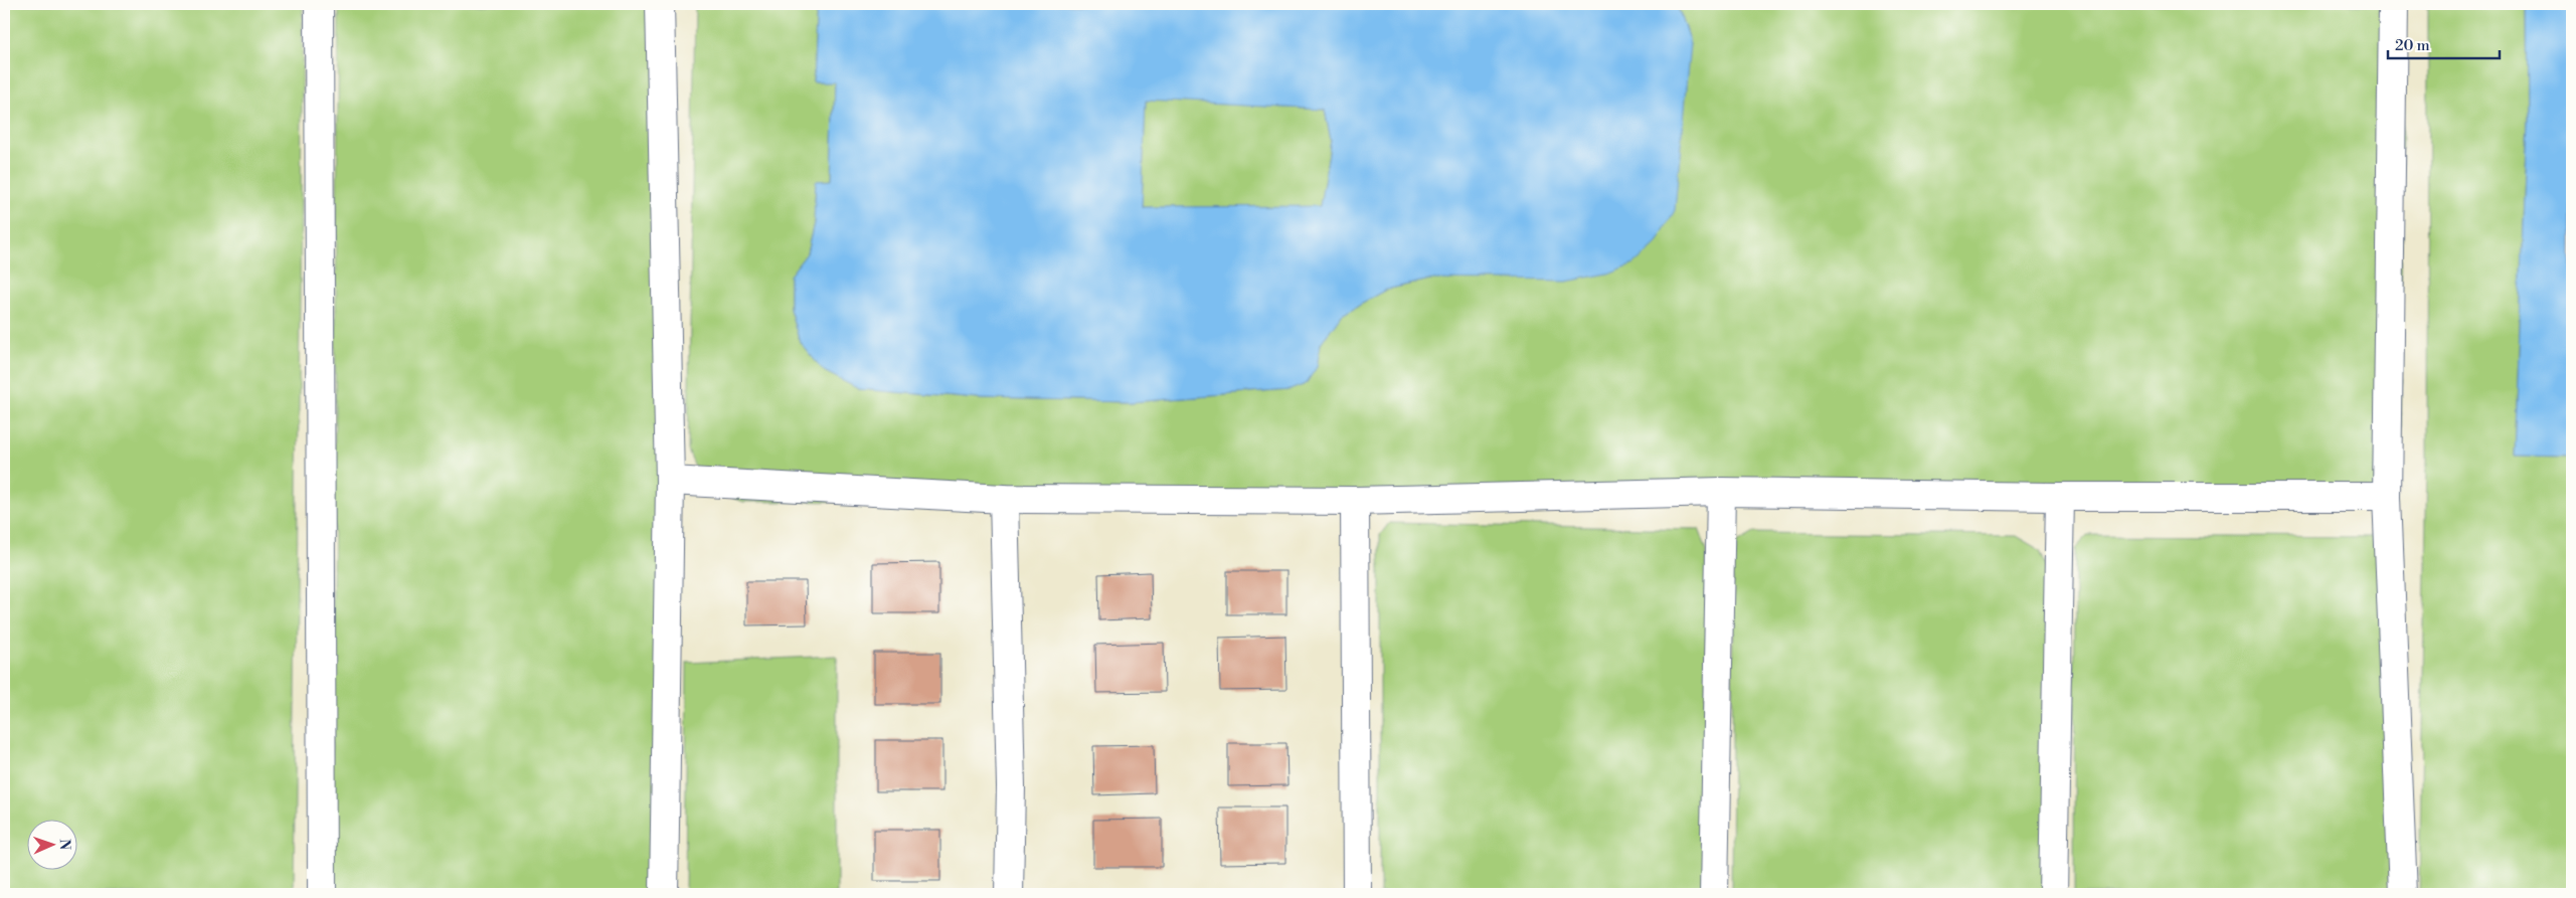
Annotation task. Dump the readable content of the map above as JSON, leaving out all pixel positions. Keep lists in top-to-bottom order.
{
  "scale_bar": "20 m",
  "north": "right"
}
